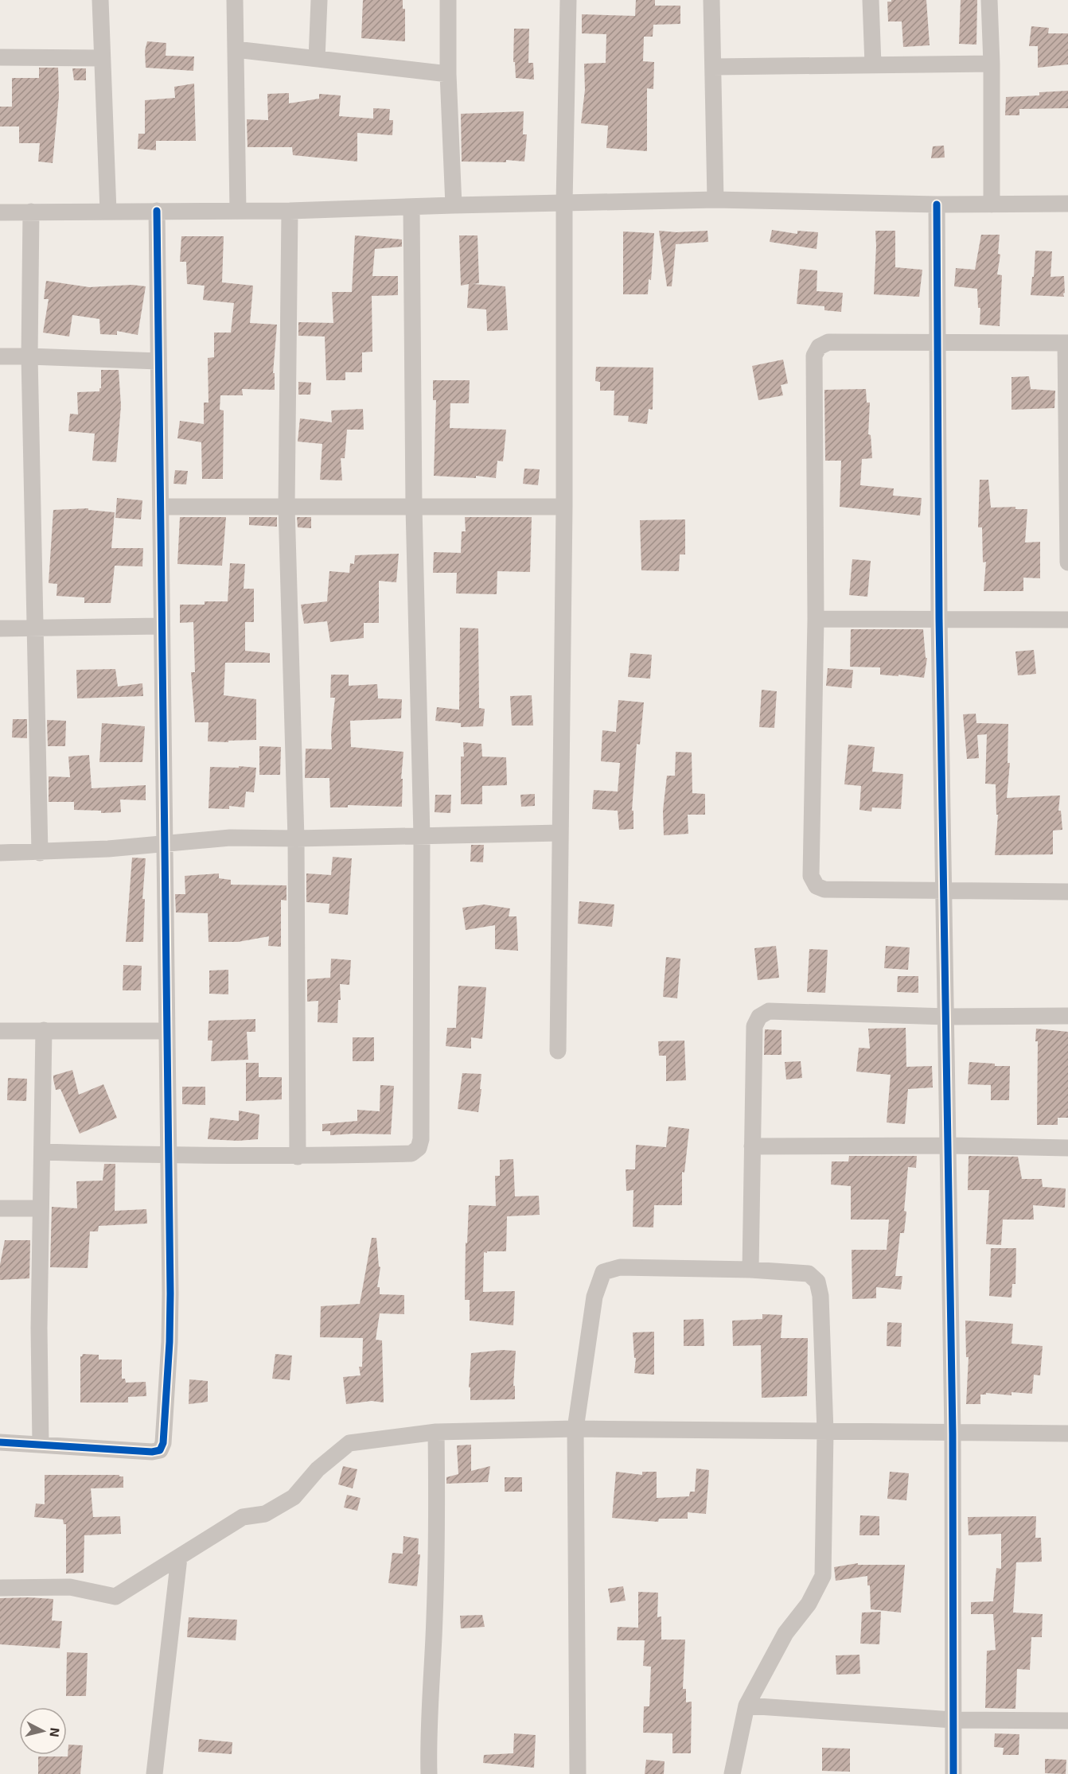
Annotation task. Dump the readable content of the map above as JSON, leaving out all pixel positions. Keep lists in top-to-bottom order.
{
  "north": "right"
}
